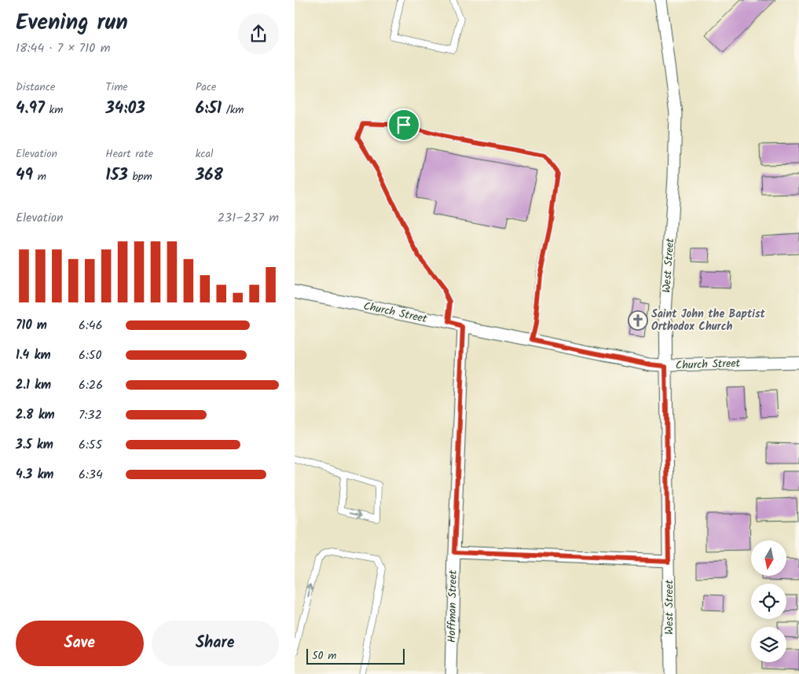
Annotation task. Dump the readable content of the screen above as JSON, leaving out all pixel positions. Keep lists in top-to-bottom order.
{
  "streets": {
    "street": ["West Street", "Church Street", "Hoffman Street"]
  },
  "crossings": [
    ["West Street", "Church Street"],
    ["Church Street", "Hoffman Street"]
  ],
  "places": {
    "church": ["Saint John the Baptist Orthodox Church"]
  },
  "scale_bar": "50 m",
  "north": "bottom",
  "page": {
    "heading": ["Evening run", "18:44 · 7 × 710 m"],
    "stats": [
      ["Distance", "4.97 km"],
      ["Time", "34:03"],
      ["Pace", "6:51 /km"],
      ["Elevation", "49 m"],
      ["Heart rate", "153 bpm"],
      ["kcal", "368"]
    ],
    "chart": ["Elevation", "231–237 m"],
    "list": [
      {
        "name": "710 m",
        "note": "6:46"
      },
      {
        "name": "1.4 km",
        "note": "6:50"
      },
      {
        "name": "2.1 km",
        "note": "6:26"
      },
      {
        "name": "2.8 km",
        "note": "7:32"
      },
      {
        "name": "3.5 km",
        "note": "6:55"
      },
      {
        "name": "4.3 km",
        "note": "6:34"
      }
    ],
    "buttons": ["Save", "Share"],
    "scale": "50 m"
  }
}
